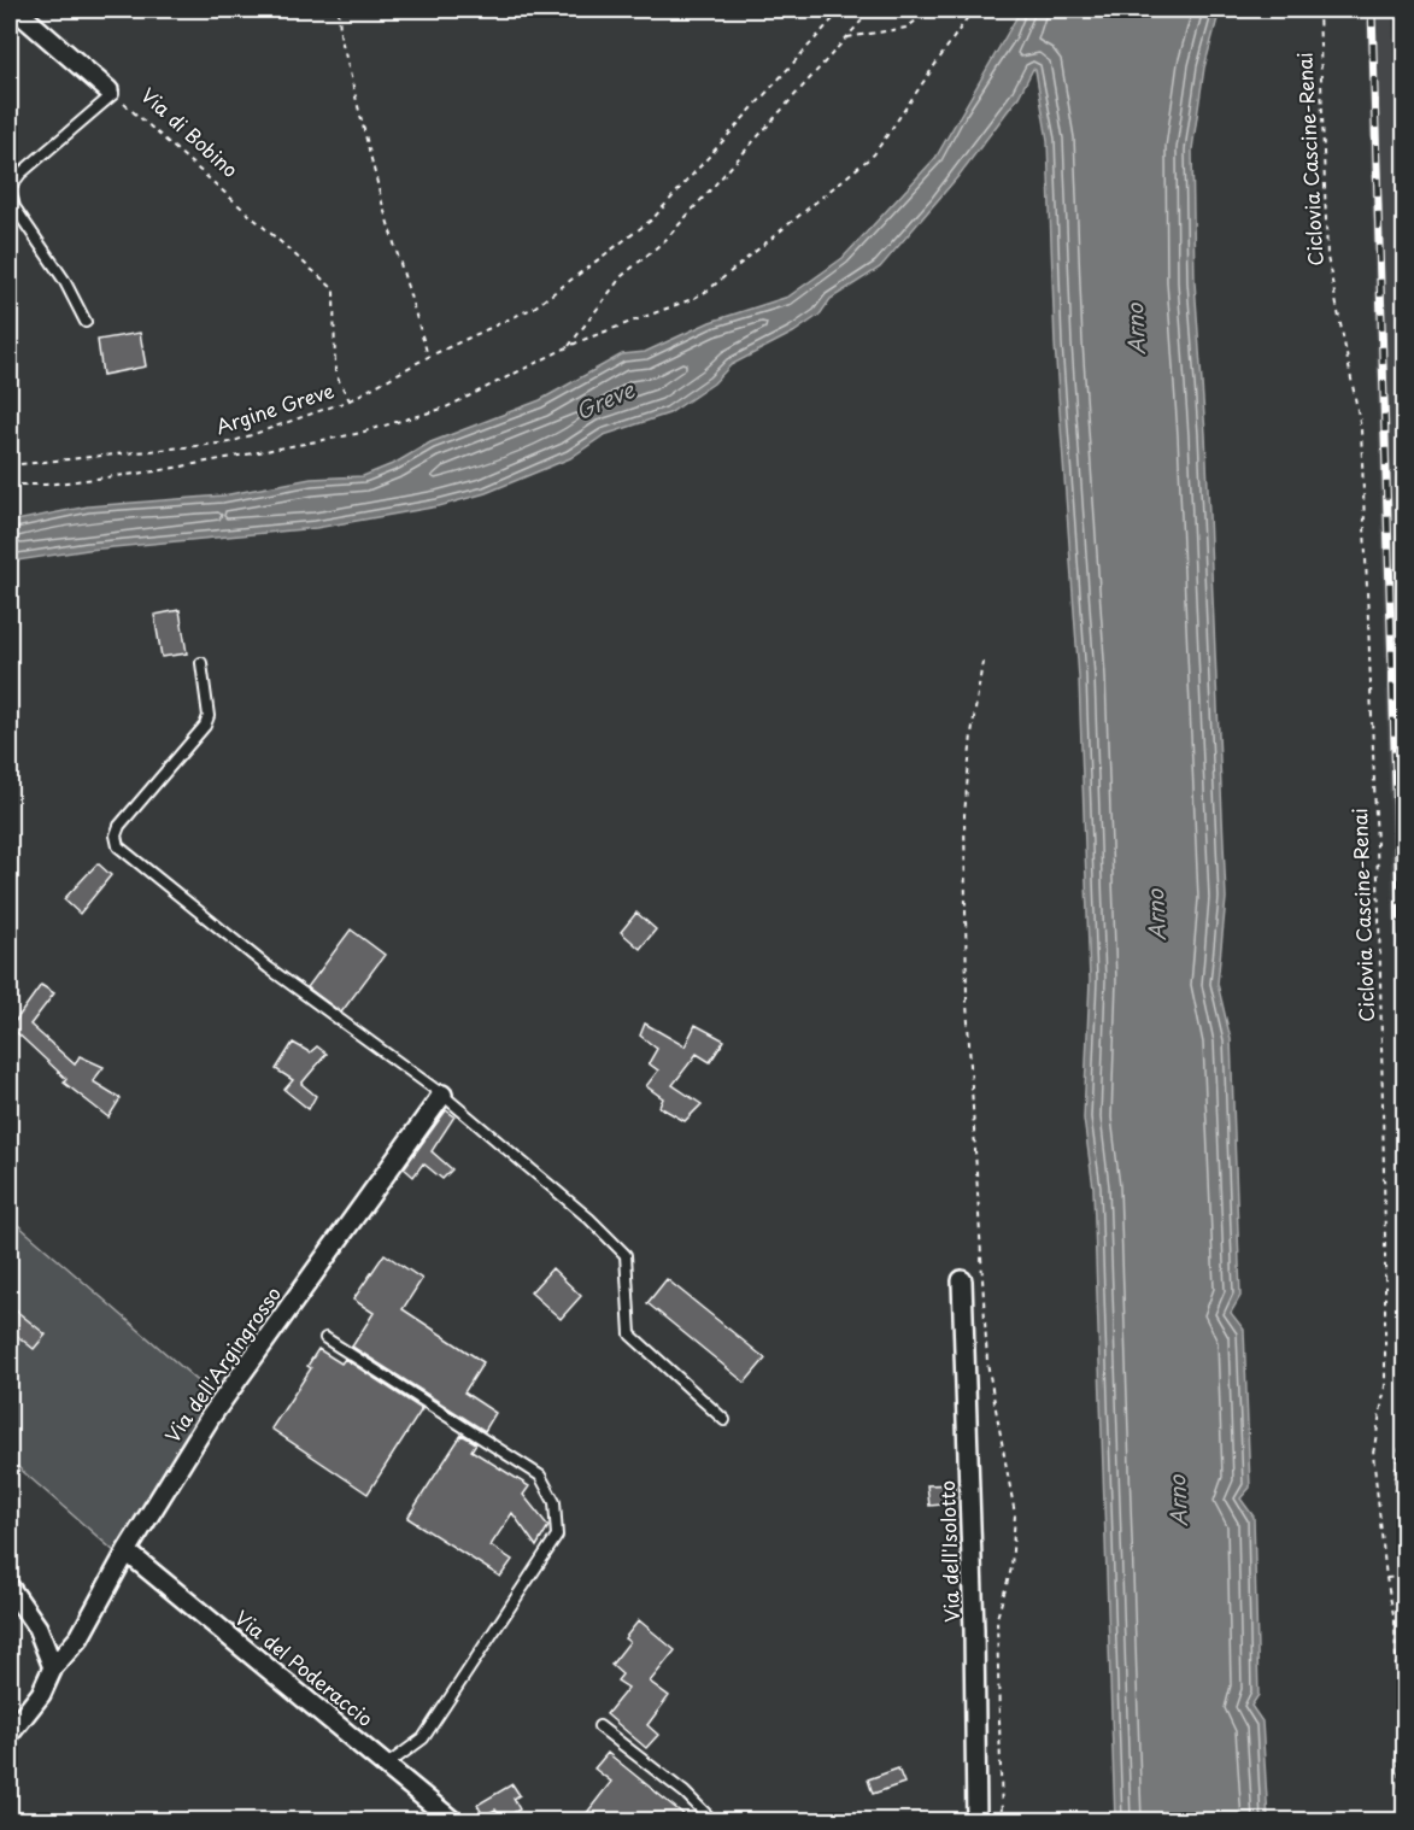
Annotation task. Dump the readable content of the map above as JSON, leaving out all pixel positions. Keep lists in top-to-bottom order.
{
  "streets": {
    "street": [
      "Via di Bobino",
      "Via dell'Argingrosso",
      "Via dell'Isolotto",
      "Via del Poderaccio"
    ],
    "path": ["Ciclovia Cascine-Renai", "Argine Greve"]
  },
  "crossings": [
    ["Via di Bobino", "Argine Greve"],
    ["Via dell'Argingrosso", "Via del Poderaccio"]
  ],
  "water": ["Arno", "Greve"]
}
